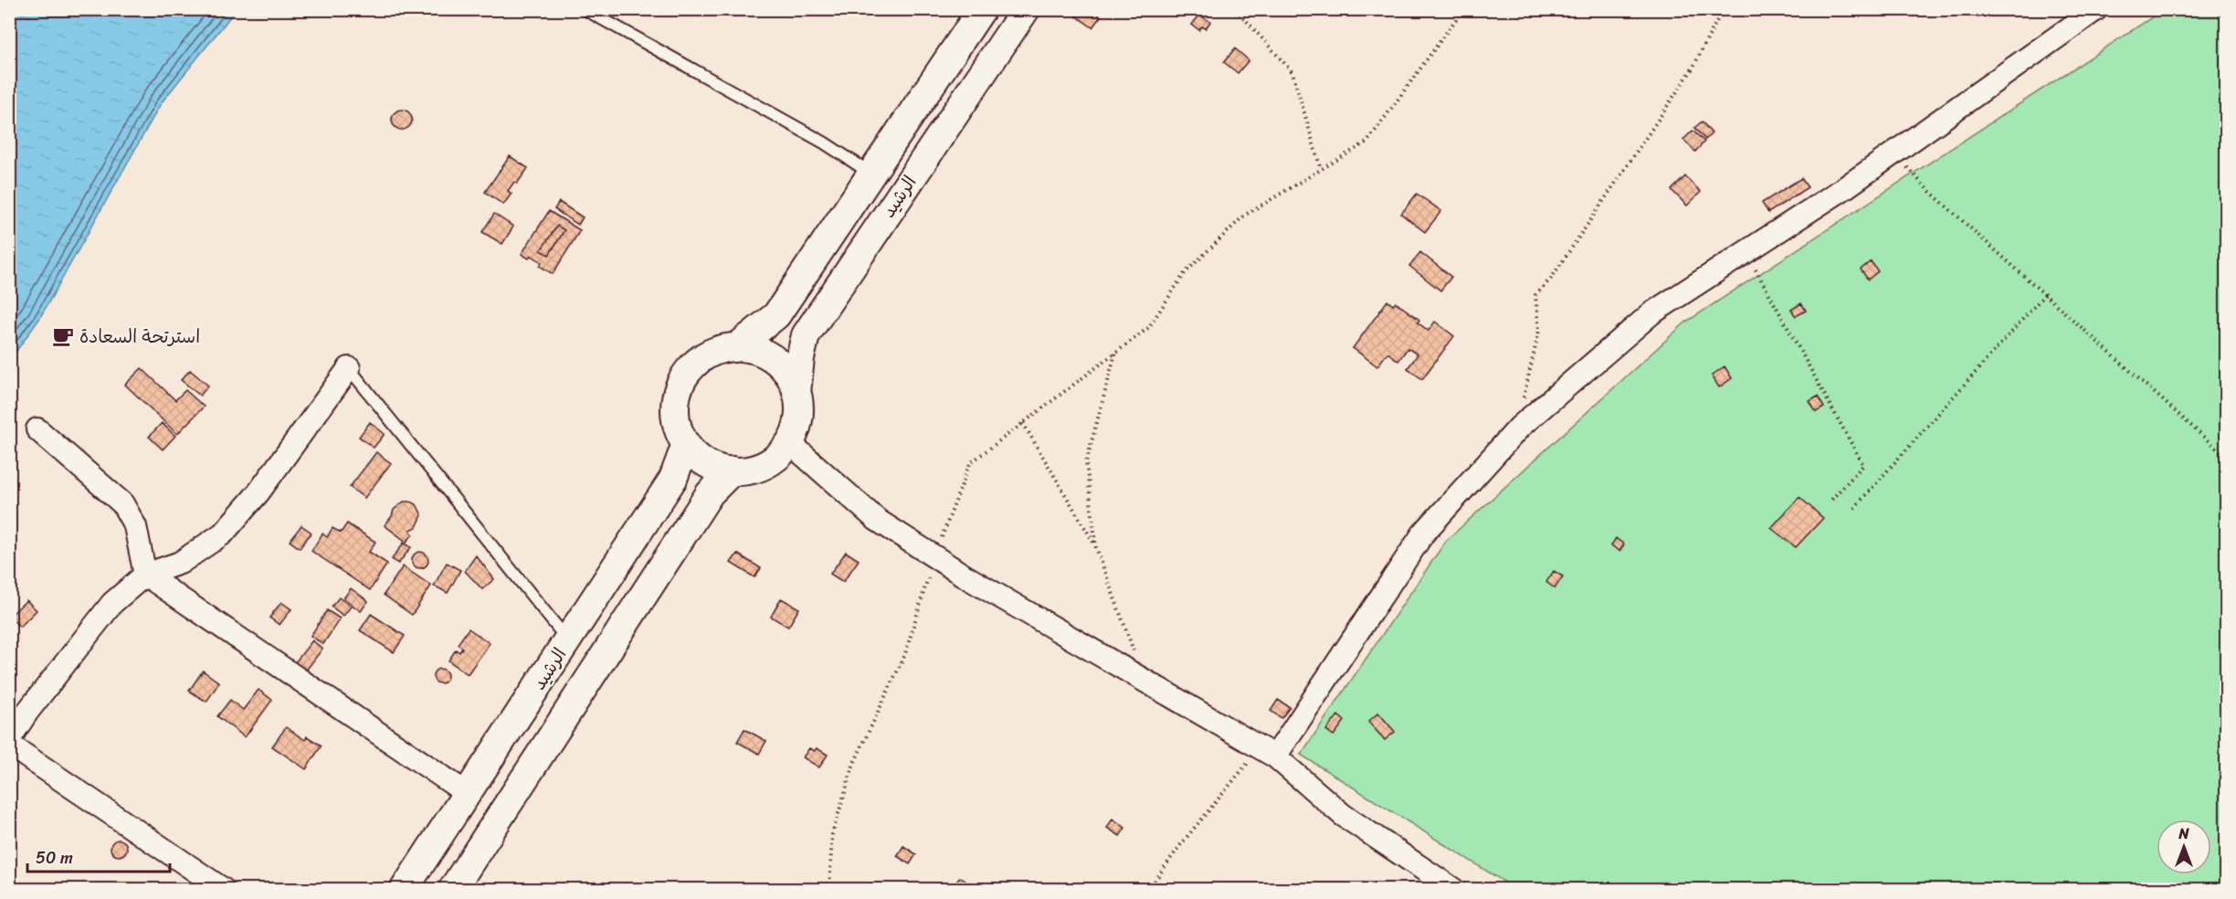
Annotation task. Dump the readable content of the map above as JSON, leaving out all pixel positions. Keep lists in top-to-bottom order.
{
  "streets": {
    "street": ["الرشيد"]
  },
  "places": {
    "cafe": ["استرتحة السعادة"]
  },
  "scale_bar": "50 m",
  "north": "top"
}
